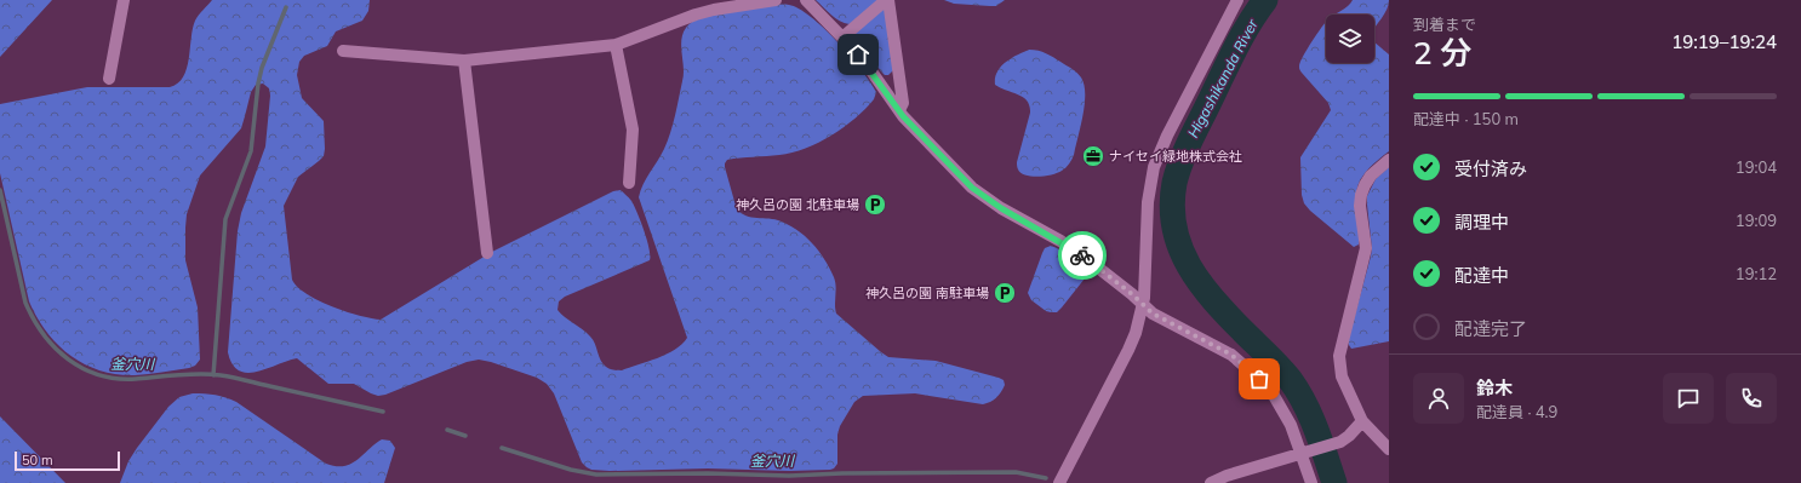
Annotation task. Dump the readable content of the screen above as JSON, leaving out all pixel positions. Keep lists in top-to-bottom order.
{
  "water": ["Higashikanda River", "釜穴川"],
  "places": {
    "office": ["ナイセイ緑地株式会社"],
    "parking": ["神久呂の園 北駐車場", "神久呂の園 南駐車場"]
  },
  "scale_bar": "50 m",
  "page": {
    "heading": ["2 分", "到着まで", "19:19–19:24"],
    "panel": ["鈴木", "配達員 · 4.9"],
    "bar": "配達中 · 150 m",
    "list": [
      ["受付済み", "19:04"],
      ["調理中", "19:09"],
      ["配達中", "19:12"],
      "配達完了"
    ],
    "scale": "50 m"
  }
}
